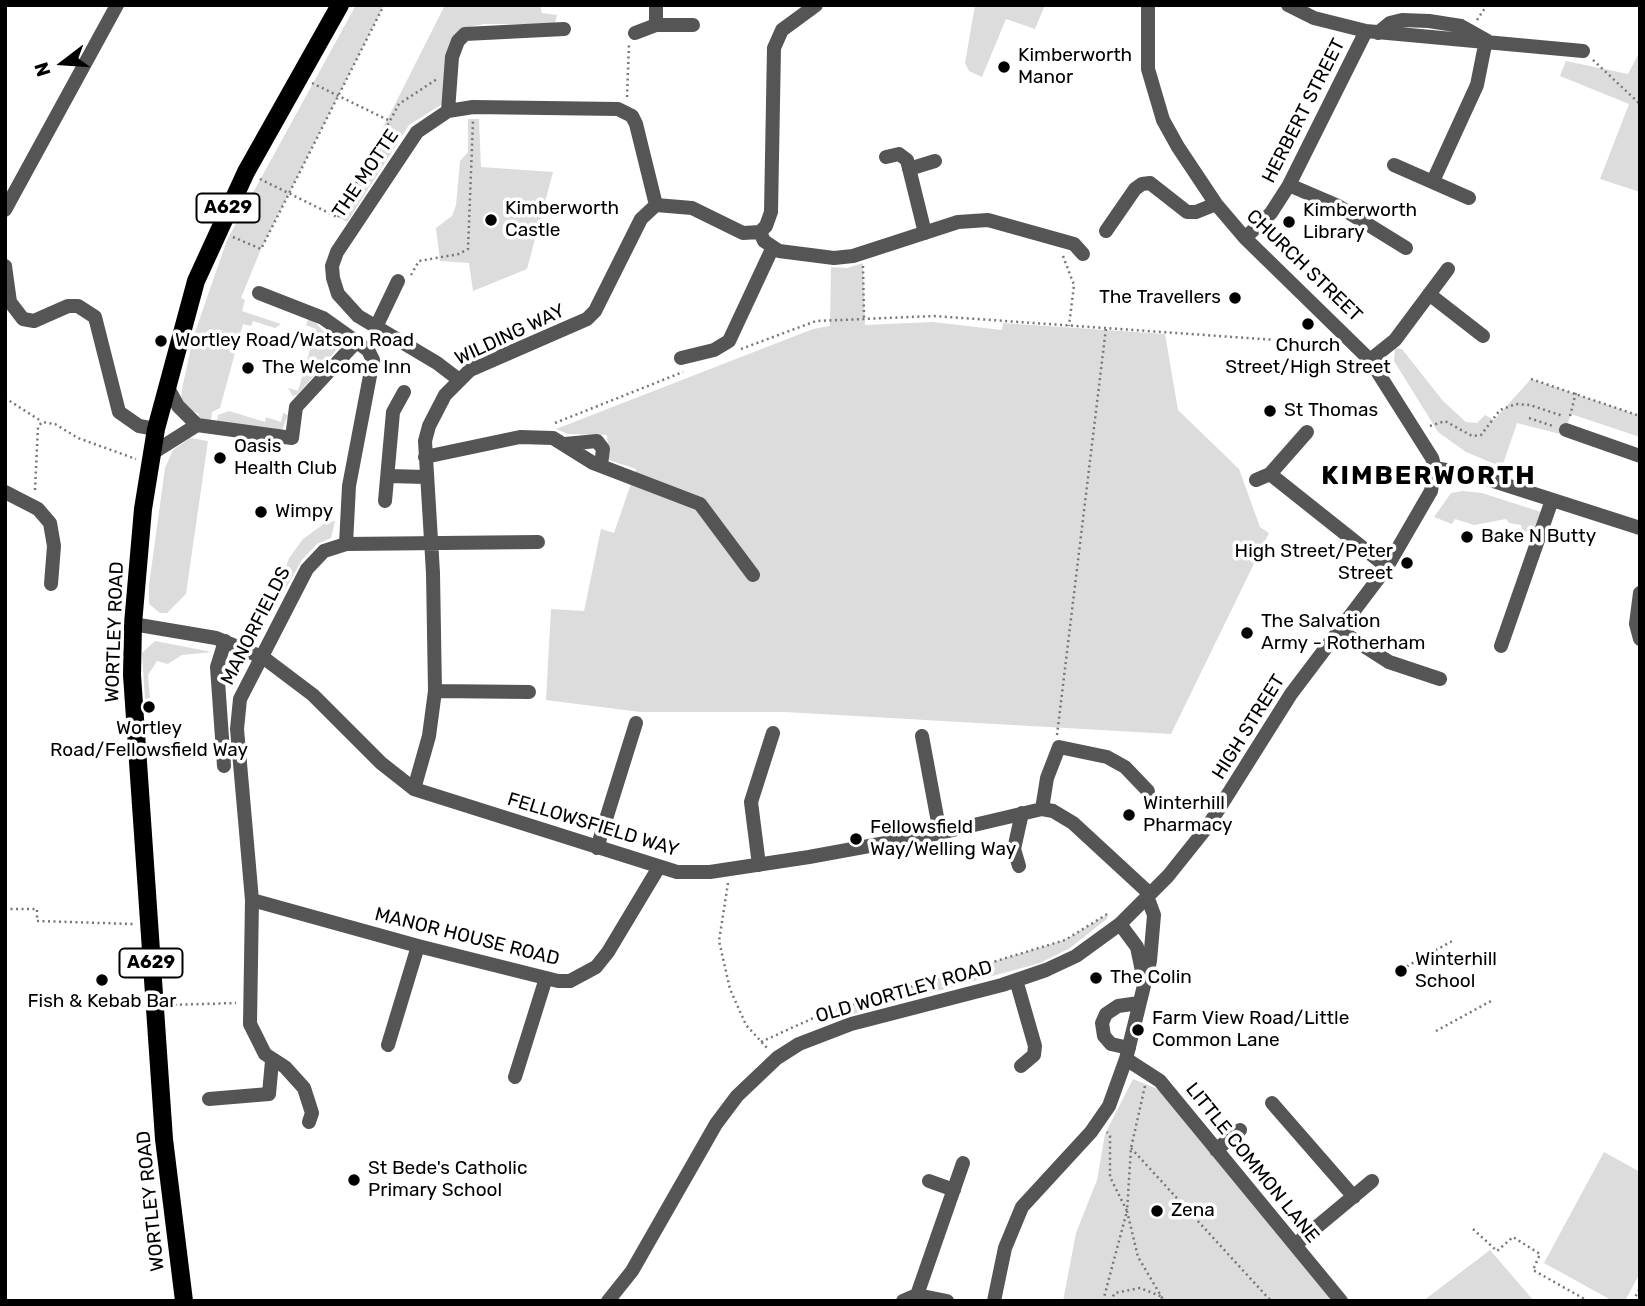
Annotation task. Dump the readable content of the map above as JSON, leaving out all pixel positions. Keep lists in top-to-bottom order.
{
  "streets": {
    "main road": ["A629", "WORTLEY ROAD"],
    "street": [
      "HERBERT STREET",
      "THE MOTTE",
      "CHURCH STREET",
      "WILDING WAY",
      "MANORFIELDS",
      "HIGH STREET",
      "FELLOWSFIELD WAY",
      "MANOR HOUSE ROAD",
      "OLD WORTLEY ROAD",
      "LITTLE COMMON LANE"
    ]
  },
  "crossings": [
    ["HERBERT STREET", "CHURCH STREET"],
    ["THE MOTTE", "WILDING WAY"],
    ["CHURCH STREET", "HIGH STREET"],
    ["WILDING WAY", "MANORFIELDS"],
    ["WILDING WAY", "FELLOWSFIELD WAY"],
    ["MANORFIELDS", "FELLOWSFIELD WAY"],
    ["MANORFIELDS", "MANOR HOUSE ROAD"],
    ["WORTLEY ROAD", "FELLOWSFIELD WAY"],
    ["HIGH STREET", "OLD WORTLEY ROAD"],
    ["FELLOWSFIELD WAY", "MANOR HOUSE ROAD"]
  ],
  "districts": ["KIMBERWORTH"],
  "places": [
    "Kimberworth Manor",
    "Kimberworth Castle",
    "Kimberworth Library",
    "The Travellers",
    "Church Street/High Street",
    "Wortley Road/Watson Road",
    "The Welcome Inn",
    "St Thomas",
    "Oasis Health Club",
    "Wimpy",
    "Bake N Butty",
    "High Street/Peter Street",
    "The Salvation Army - Rotherham",
    "Wortley Road/Fellowsfield Way",
    "Winterhill Pharmacy",
    "Fellowsfield Way/Welling Way",
    "Winterhill School",
    "The Colin",
    "Fish & Kebab Bar",
    "Farm View Road/Little Common Lane",
    "St Bede's Catholic Primary School",
    "Zena"
  ],
  "north": "left"
}
